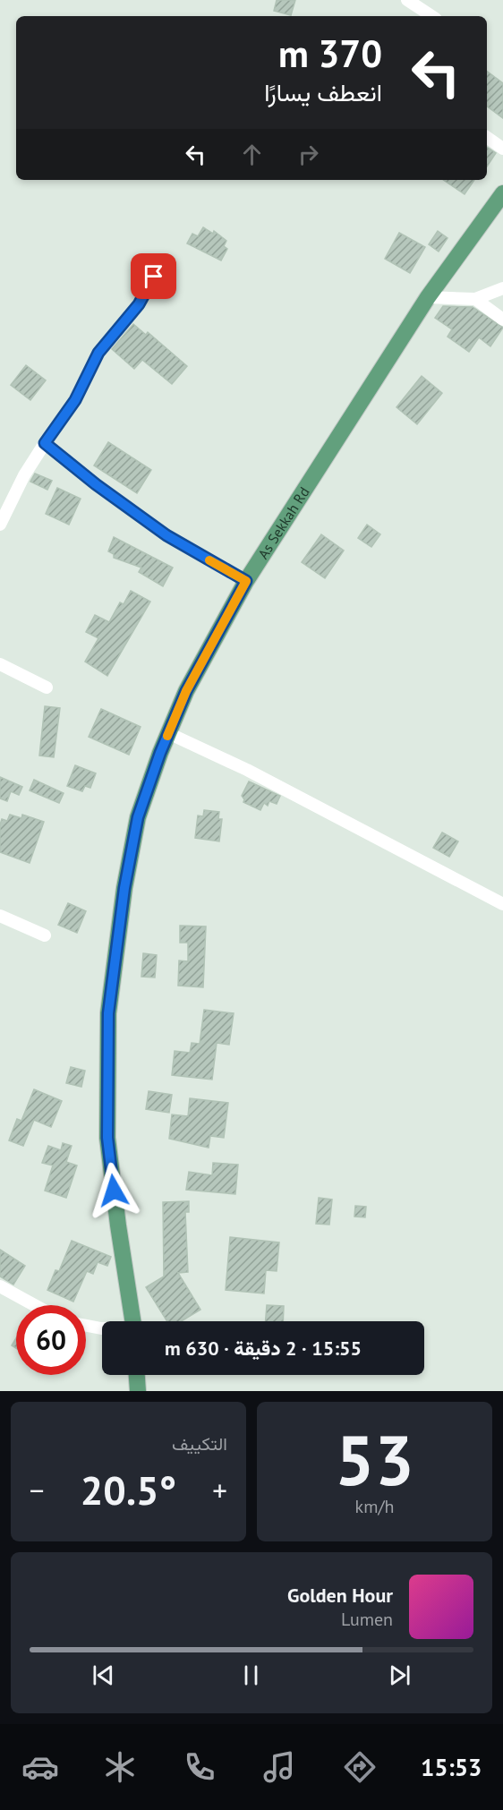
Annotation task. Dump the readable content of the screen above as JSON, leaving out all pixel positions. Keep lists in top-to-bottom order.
{
  "streets": {
    "main road": ["As Sekkah Rd"]
  },
  "page": {
    "turn": ["370 m", "انعطف يسارًا"],
    "limit": "60",
    "trip": "15:55 · 2 دقيقة · 630 m",
    "tile": [
      ["53", "km/h"],
      "التكييف"
    ],
    "heat": ["−", "20.5°", "+"],
    "song": ["Golden Hour", "Lumen"],
    "tabs": "15:53"
  }
}
